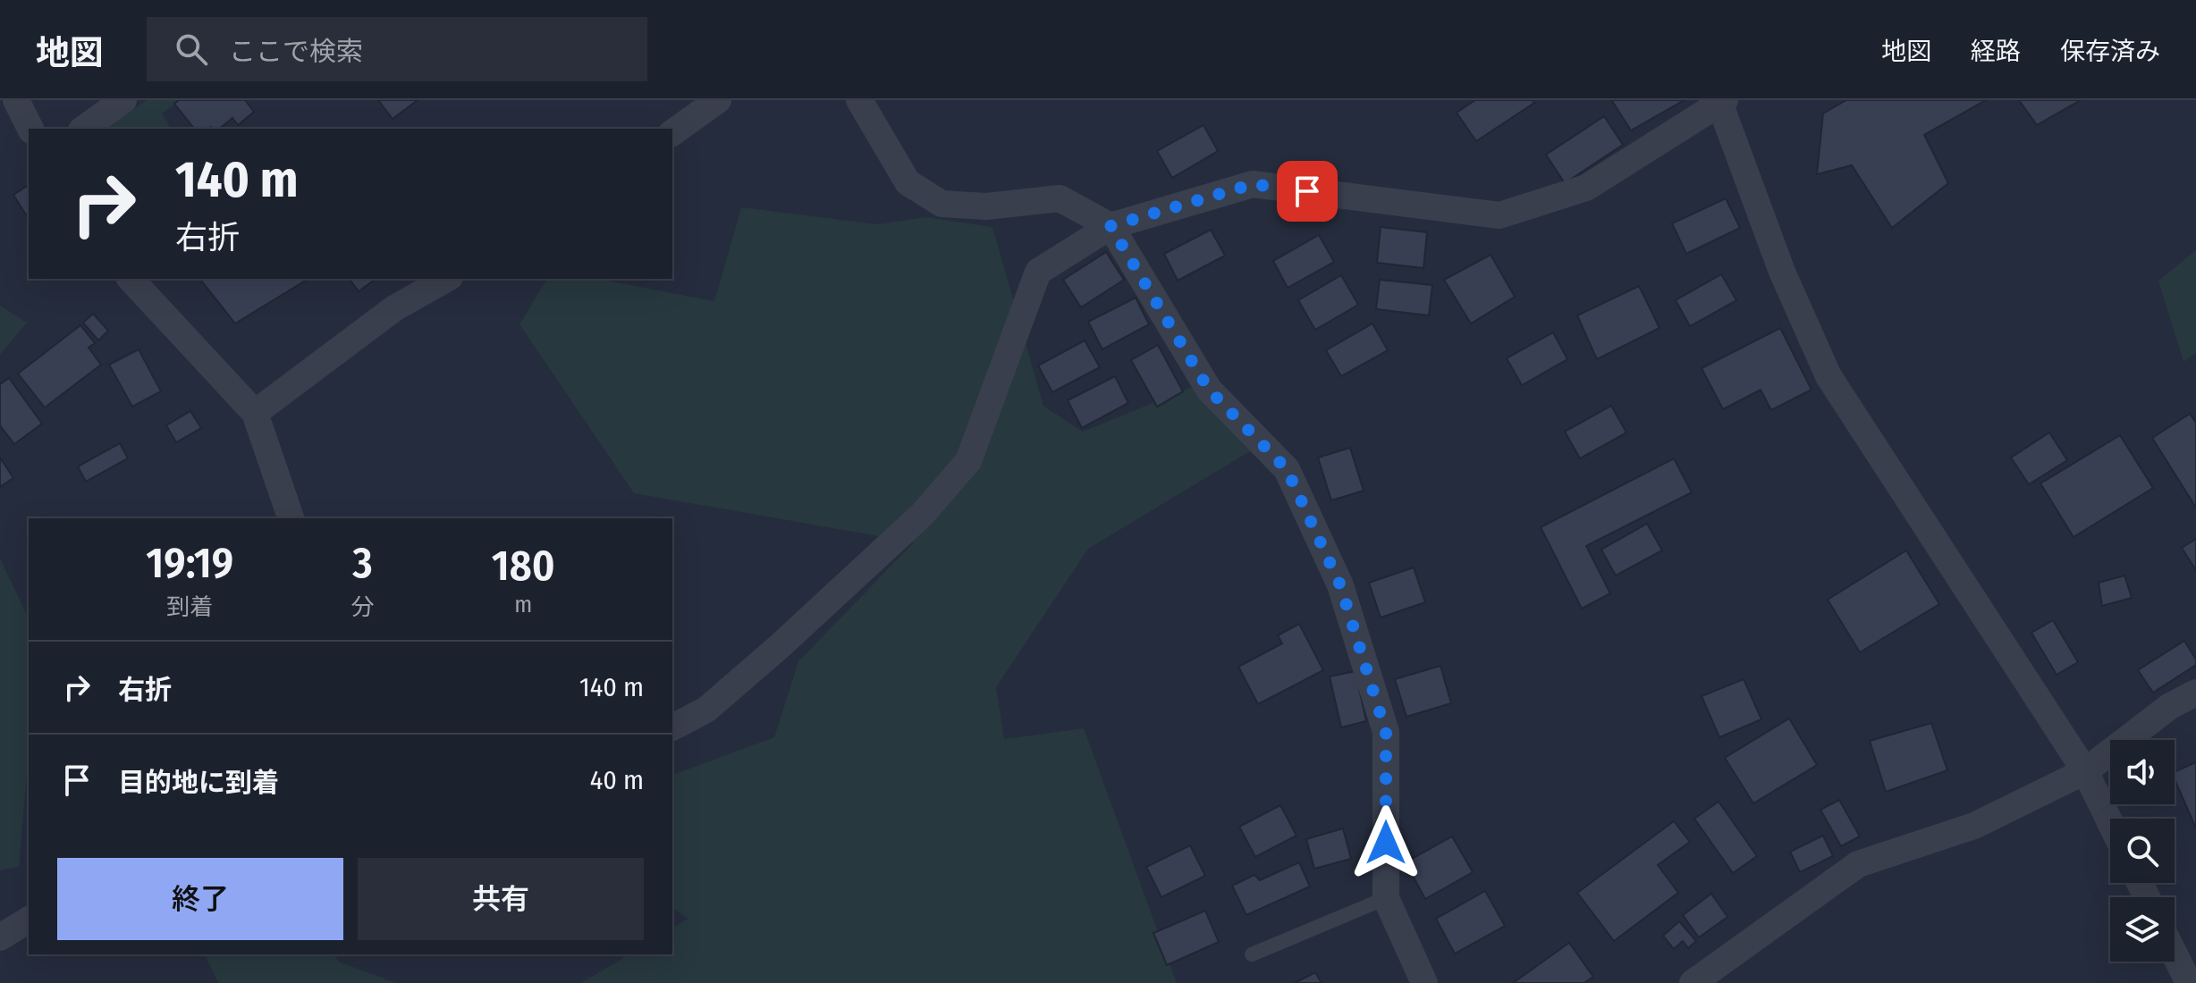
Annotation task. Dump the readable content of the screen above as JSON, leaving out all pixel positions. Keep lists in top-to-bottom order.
{
  "page": {
    "header": "地図",
    "search": "ここで検索",
    "nav": ["地図", "経路", "保存済み"],
    "turn": ["140 m", "右折"],
    "eta": [
      "19:19",
      "到着",
      "3",
      "分",
      "180",
      "m"
    ],
    "list": [
      {
        "name": "右折",
        "value": "140 m"
      },
      {
        "name": "目的地に到着",
        "value": "40 m"
      }
    ],
    "buttons": ["終了", "共有"]
  }
}
